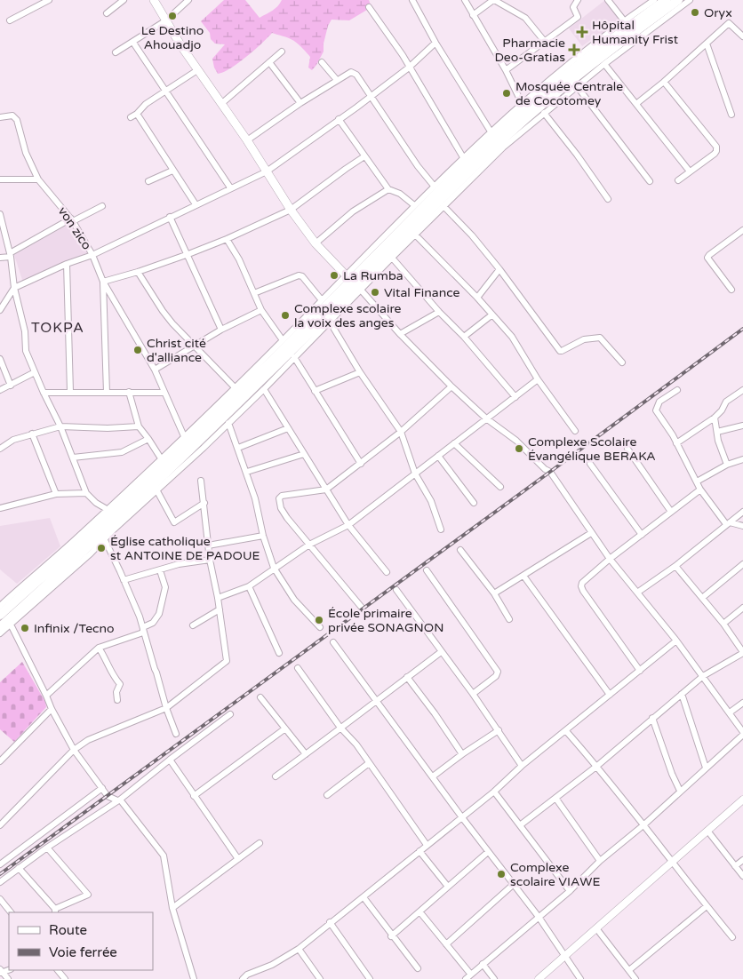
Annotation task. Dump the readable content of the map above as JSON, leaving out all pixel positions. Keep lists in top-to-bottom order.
{
  "streets": {
    "street": ["von zico"]
  },
  "districts": ["TOKPA"],
  "places": {
    "other": [
      "Oryx",
      "Le Destino Ahouadjo",
      "Mosquée Centrale de Cocotomey",
      "La Rumba",
      "Vital Finance",
      "Complexe scolaire la voix des anges",
      "Christ cité d'alliance",
      "Complexe Scolaire Évangélique BERAKA",
      "Église catholique st ANTOINE DE PADOUE",
      "École primaire privée SONAGNON",
      "Infinix /Tecno",
      "Complexe scolaire VIAWE"
    ],
    "health": ["Hôpital Humanity Frist", "Pharmacie Deo-Gratias"]
  },
  "legend": ["Route", "Voie ferrée"]
}
